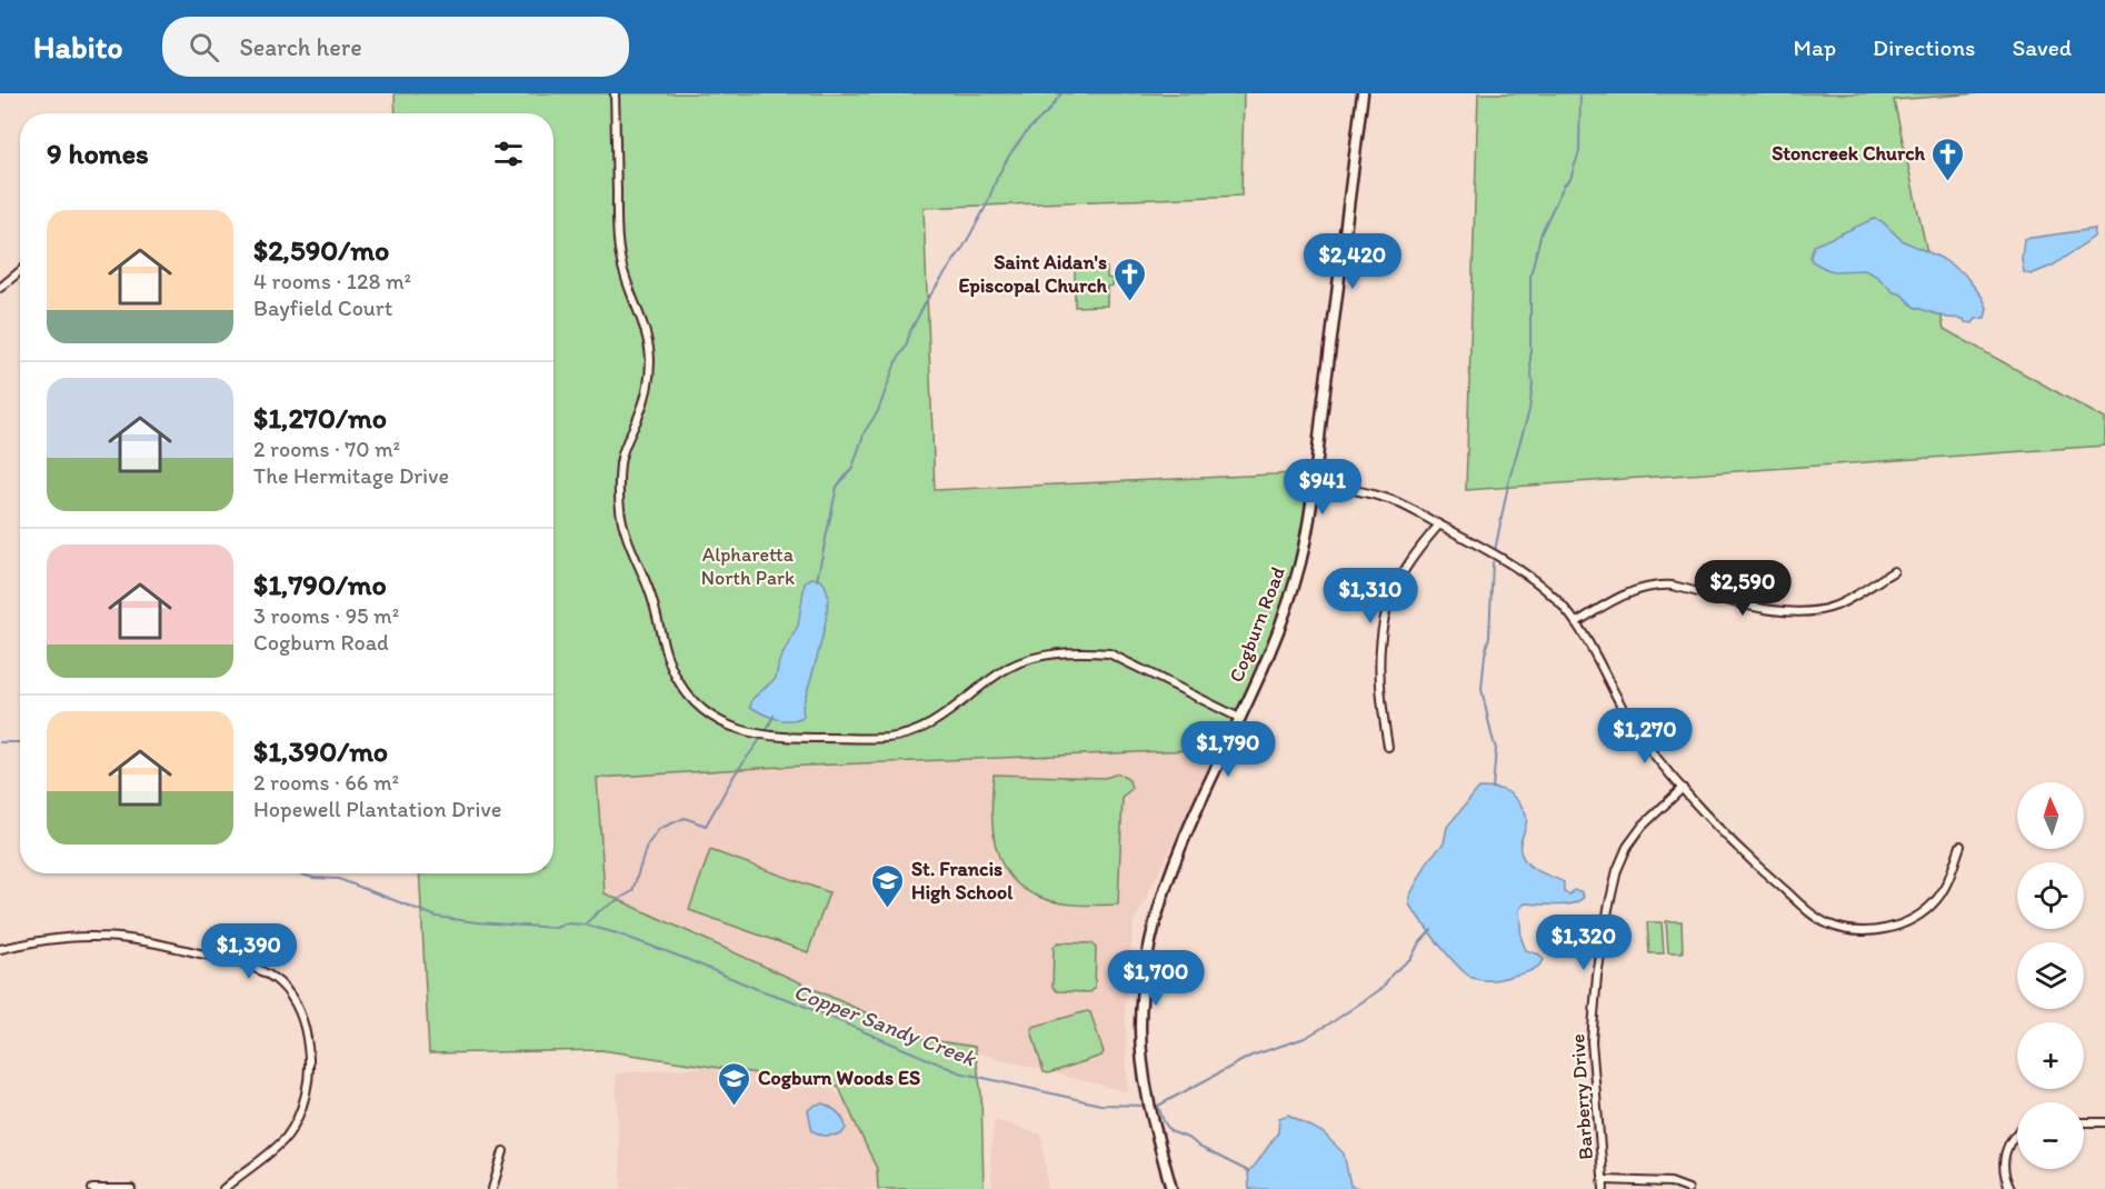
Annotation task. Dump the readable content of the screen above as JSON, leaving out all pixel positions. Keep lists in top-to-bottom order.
{
  "streets": {
    "street": ["Cogburn Road", "Barberry Drive"]
  },
  "water": ["Copper Sandy Creek"],
  "parks": ["Alpharetta North Park"],
  "places": {
    "church": ["Stoncreek Church", "Saint Aidan's Episcopal Church"],
    "school or university": ["St. Francis High School", "Cogburn Woods ES"]
  },
  "north": "top",
  "page": {
    "header": "Habito",
    "search": "Search here",
    "nav": ["Map", "Directions", "Saved"],
    "heading": "9 homes",
    "list": [
      {
        "name": "$2,590/mo",
        "note": "4 rooms · 128 m² · Bayfield Court"
      },
      {
        "name": "$1,270/mo",
        "note": "2 rooms · 70 m² · The Hermitage Drive"
      },
      {
        "name": "$1,790/mo",
        "note": "3 rooms · 95 m² · Cogburn Road"
      },
      {
        "name": "$1,390/mo",
        "note": "2 rooms · 66 m² · Hopewell Plantation Drive"
      }
    ],
    "price": [
      "$2,420",
      "$941",
      "$2,590",
      "$1,310",
      "$1,270",
      "$1,790",
      "$1,320",
      "$1,390",
      "$1,700"
    ],
    "map_buttons": ["+", "−"]
  }
}
